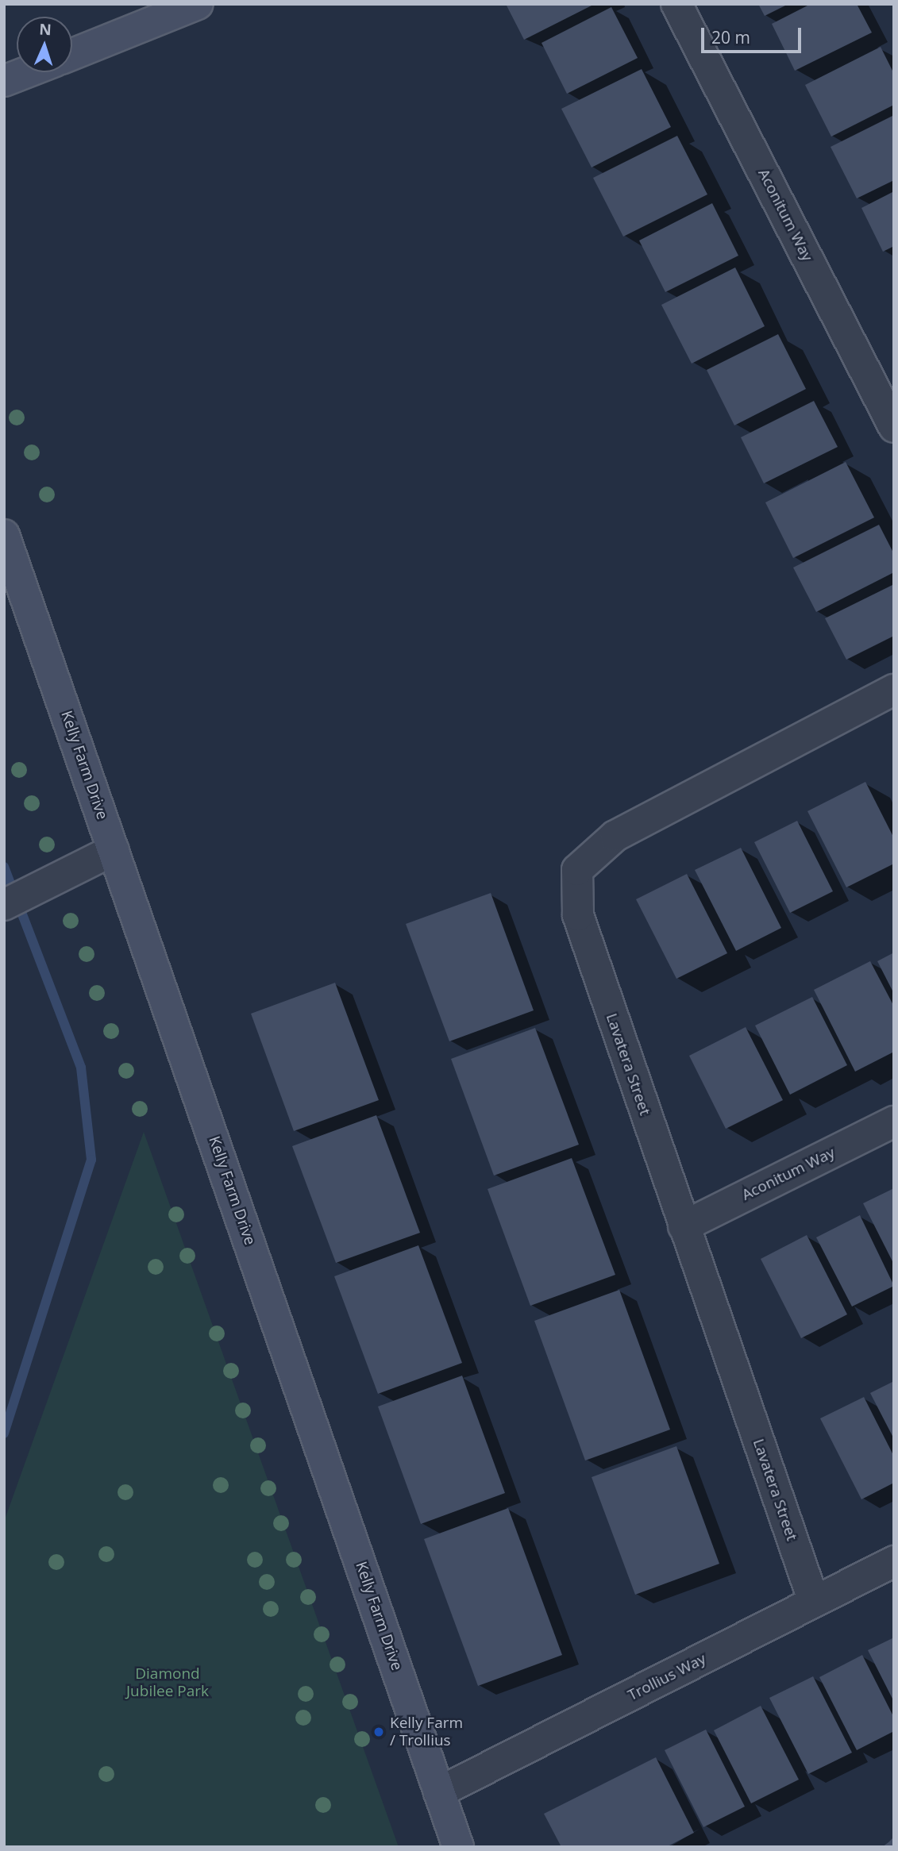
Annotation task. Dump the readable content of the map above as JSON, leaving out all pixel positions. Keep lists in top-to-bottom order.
{
  "streets": {
    "street": [
      "Aconitum Way",
      "Kelly Farm Drive",
      "Lavatera Street",
      "Trollius Way"
    ]
  },
  "crossings": [
    ["Aconitum Way", "Lavatera Street"],
    ["Kelly Farm Drive", "Trollius Way"],
    ["Lavatera Street", "Trollius Way"]
  ],
  "parks": ["Diamond Jubilee Park"],
  "places": ["Kelly Farm / Trollius"],
  "scale_bar": "20 m",
  "north": "top"
}
